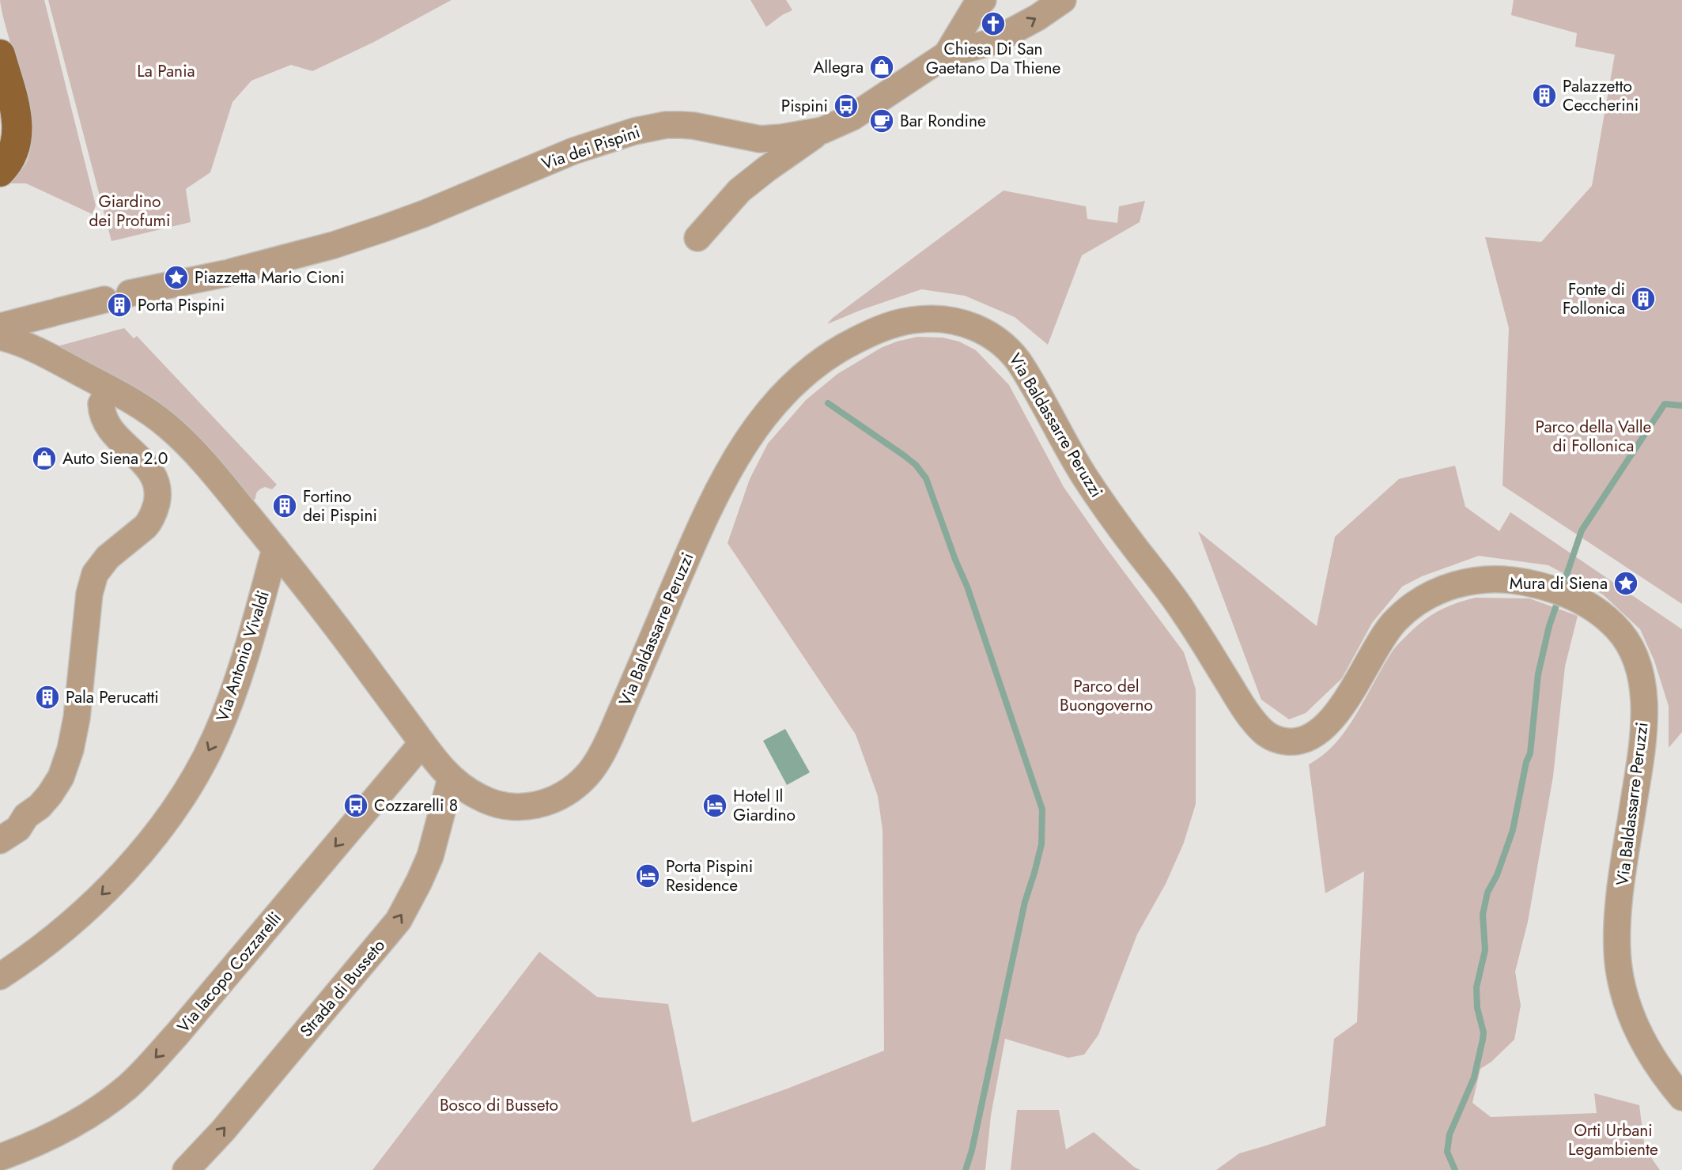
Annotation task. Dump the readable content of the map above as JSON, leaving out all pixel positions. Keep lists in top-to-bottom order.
{
  "streets": {
    "street": [
      "Via dei Pispini",
      "Via Baldassarre Peruzzi",
      "Via Antonio Vivaldi",
      "Via Iacopo Cozzarelli",
      "Strada di Busseto"
    ]
  },
  "crossings": [
    ["Via Baldassarre Peruzzi", "Via Antonio Vivaldi"],
    ["Via Baldassarre Peruzzi", "Via Iacopo Cozzarelli"],
    ["Via Baldassarre Peruzzi", "Strada di Busseto"]
  ],
  "one_way": ["Via Antonio Vivaldi", "Via Iacopo Cozzarelli", "Strada di Busseto"],
  "parks": [
    "La Pania",
    "Giardino dei Profumi",
    "Parco della Valle di Follonica",
    "Parco del Buongoverno",
    "Bosco di Busseto",
    "Orti Urbani Legambiente"
  ],
  "places": {
    "church": ["Chiesa Di San Gaetano Da Thiene"],
    "shop": ["Allegra", "Auto Siena 2.0"],
    "building": [
      "Palazzetto Ceccherini",
      "Fonte di Follonica",
      "Porta Pispini",
      "Fortino dei Pispini",
      "Pala Perucatti"
    ],
    "bus stop": ["Pispini", "Cozzarelli 8"],
    "cafe": ["Bar Rondine"],
    "place": ["Piazzetta Mario Cioni", "Mura di Siena"],
    "hotel": ["Hotel Il Giardino", "Porta Pispini Residence"]
  }
}
